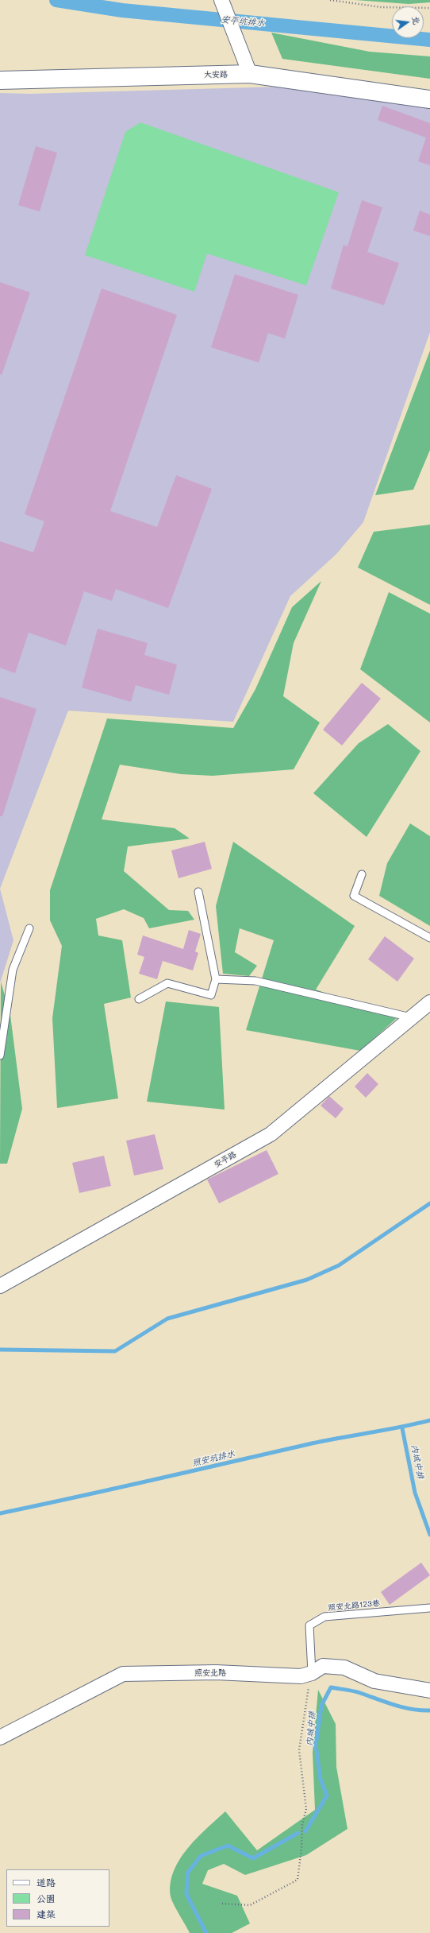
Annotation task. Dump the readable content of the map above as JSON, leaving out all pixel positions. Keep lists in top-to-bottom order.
{
  "streets": {
    "street": ["大安路", "安平路", "照安北路"],
    "lane": ["照安北路123巷"]
  },
  "crossings": [
    ["照安北路123巷", "照安北路"]
  ],
  "water": ["安平坑排水", "照安坑排水", "內城中排"],
  "legend": ["道路", "公園", "建築"],
  "north": "right"
}
